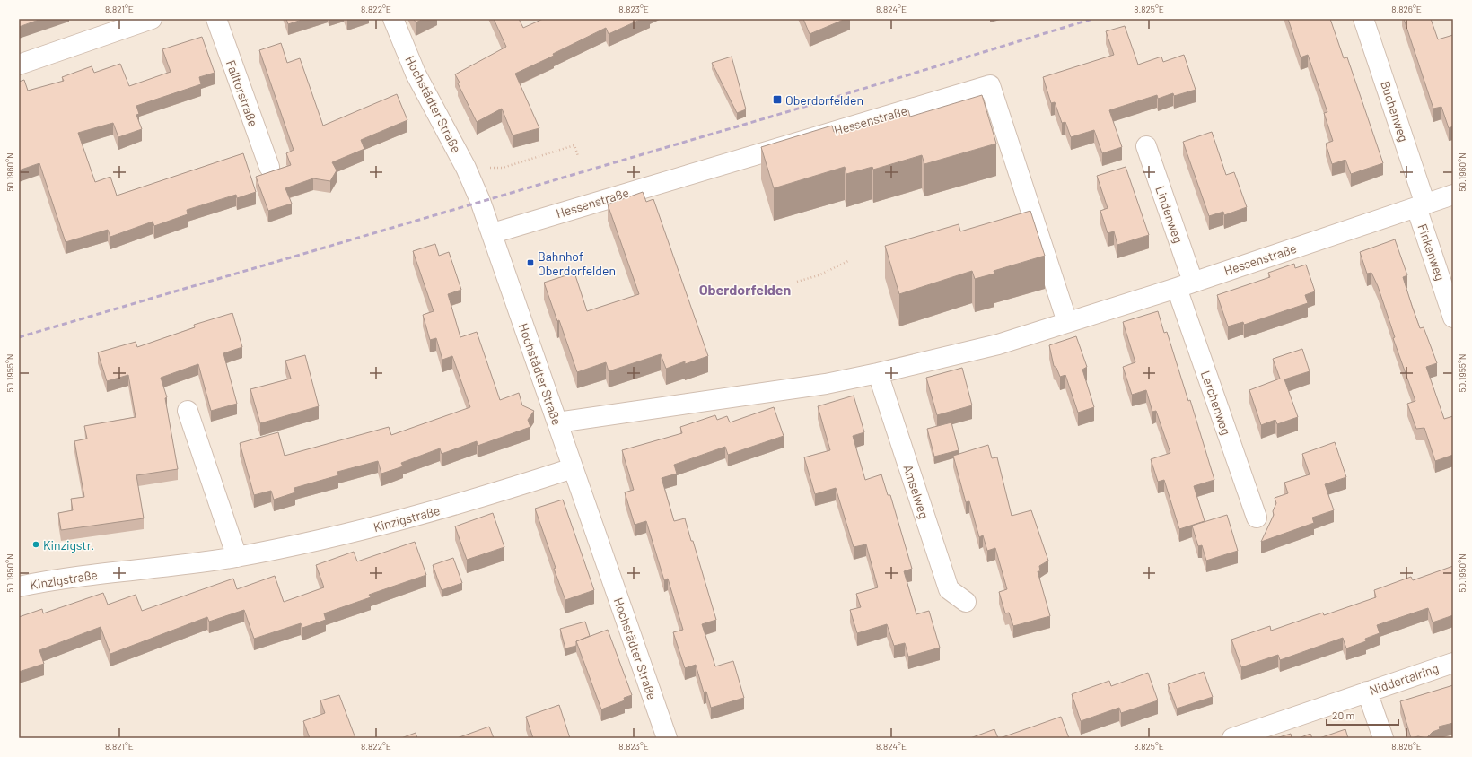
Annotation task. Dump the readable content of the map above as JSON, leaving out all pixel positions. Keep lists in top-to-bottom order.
{
  "streets": {
    "street": [
      "Falltorstraße",
      "Hochstädter Straße",
      "Buchenweg",
      "Hessenstraße",
      "Lindenweg",
      "Finkenweg",
      "Lerchenweg",
      "Amselweg",
      "Kinzigstraße",
      "Niddertalring"
    ]
  },
  "crossings": [
    ["Hochstädter Straße", "Hessenstraße"],
    ["Hochstädter Straße", "Kinzigstraße"],
    ["Buchenweg", "Hessenstraße"],
    ["Buchenweg", "Finkenweg"],
    ["Hessenstraße", "Lindenweg"],
    ["Hessenstraße", "Finkenweg"],
    ["Hessenstraße", "Lerchenweg"],
    ["Hessenstraße", "Amselweg"],
    ["Lindenweg", "Lerchenweg"]
  ],
  "districts": ["Oberdorfelden"],
  "places": {
    "transit": ["Oberdorfelden", "Bahnhof Oberdorfelden"],
    "other": ["Kinzigstr."]
  },
  "scale_bar": "20 m",
  "coordinates": [
    "8.821°E",
    "8.822°E",
    "8.823°E",
    "8.824°E",
    "8.825°E",
    "8.826°E",
    "50.1960°N",
    "50.1955°N",
    "50.1950°N"
  ]
}
